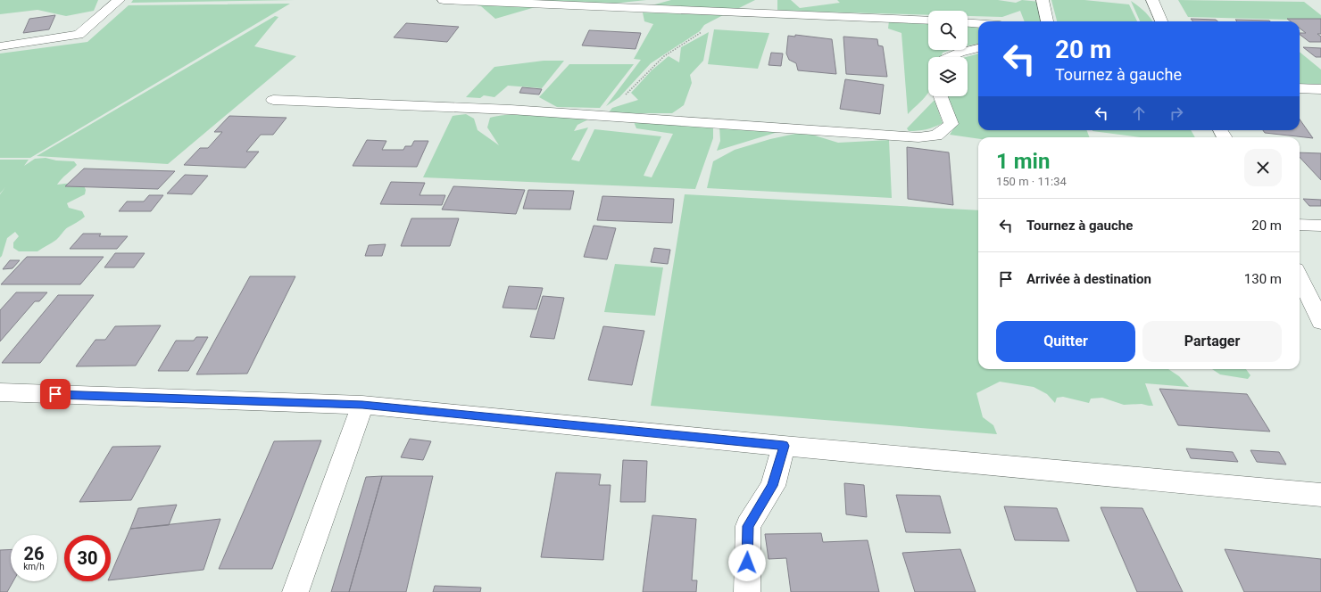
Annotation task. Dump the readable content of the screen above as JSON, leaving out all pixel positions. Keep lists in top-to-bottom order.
{
  "page": {
    "turn": ["20 m", "Tournez à gauche"],
    "heading": ["1 min", "150 m · 11:34"],
    "list": [
      {
        "name": "Tournez à gauche",
        "value": "20 m"
      },
      {
        "name": "Arrivée à destination",
        "value": "130 m"
      }
    ],
    "buttons": ["Quitter", "Partager"],
    "speed": "26 km/h",
    "limit": "30"
  }
}
